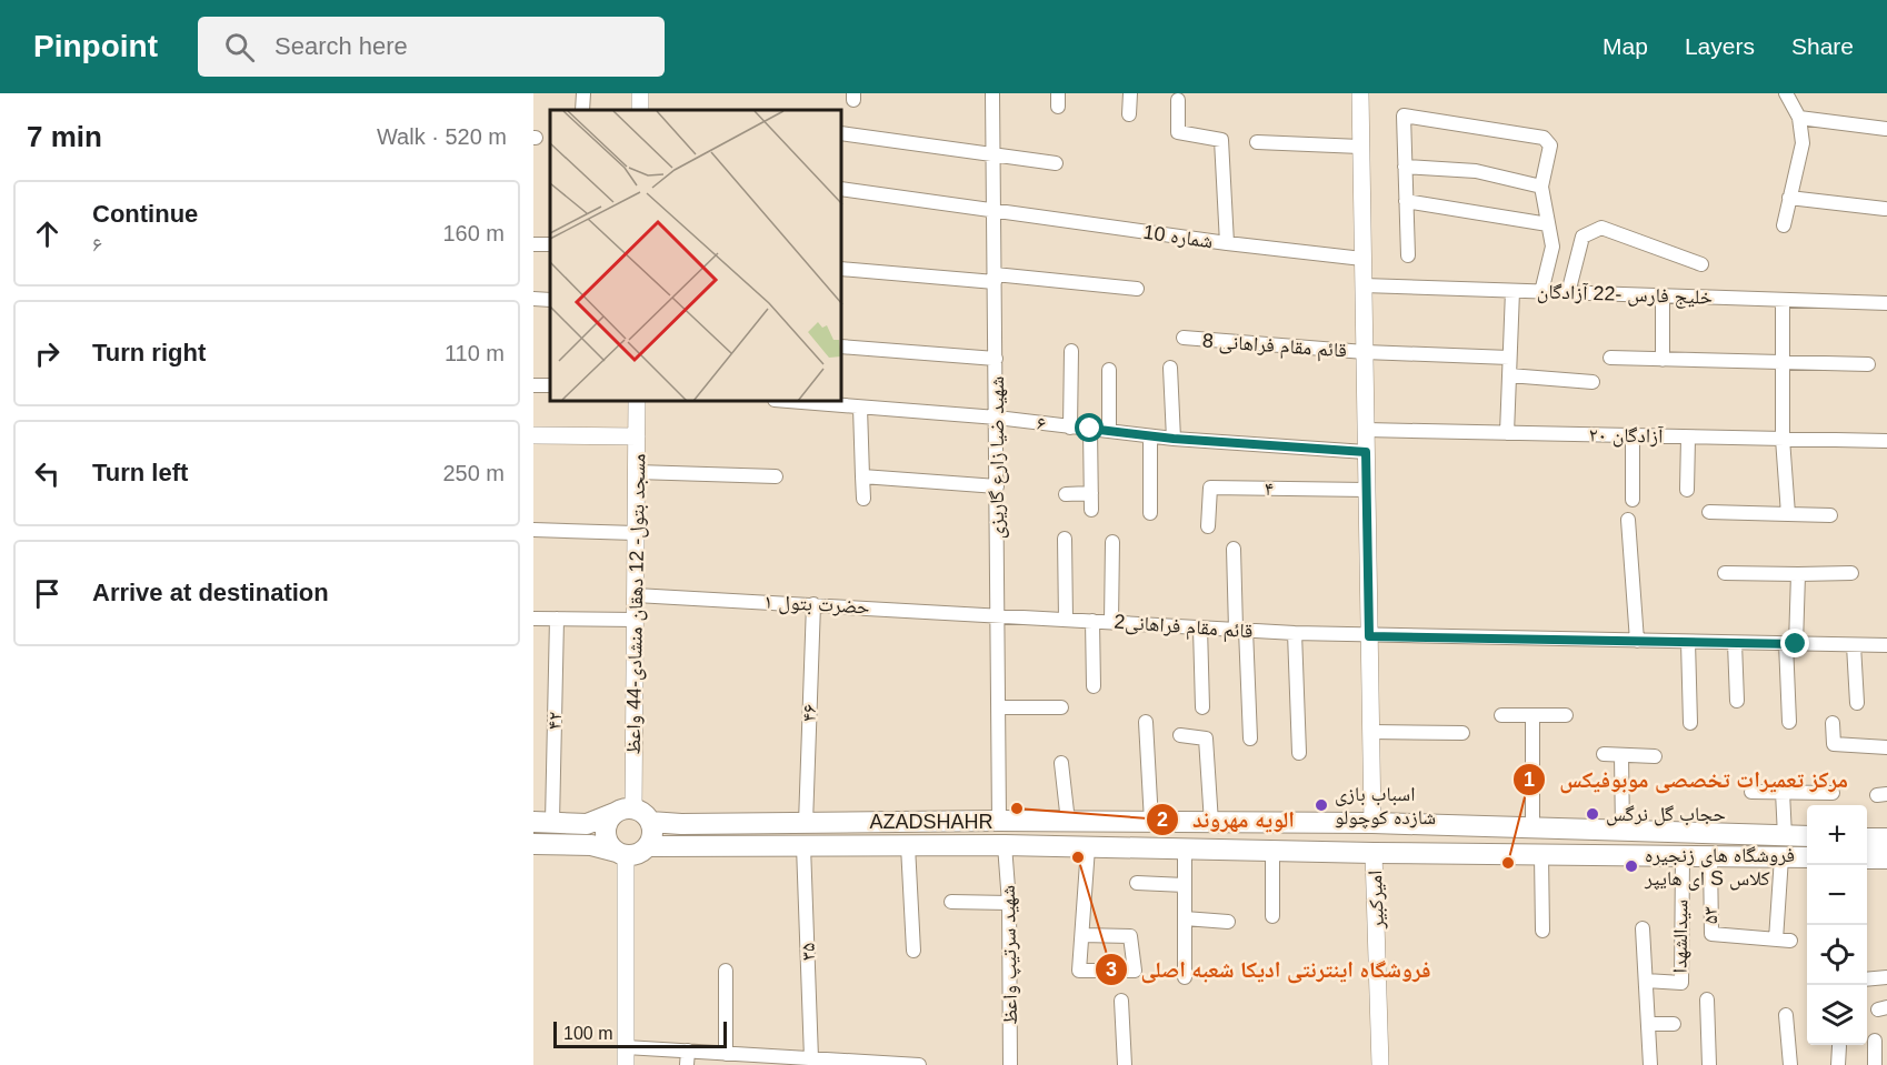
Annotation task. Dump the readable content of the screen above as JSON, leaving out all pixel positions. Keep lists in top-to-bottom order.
{
  "streets": {
    "main road": ["AZADSHAHR"],
    "street": [
      "شماره 10",
      "خلیج فارس -22 آزادگان",
      "8 قائم مقام فراهانی",
      "۶",
      "۲۰ آزادگان",
      "شهید ضیا زارع گاریزی",
      "۴",
      "مسجد بتول- 12 دهقان منشادی-44 واعظ",
      "حضرت بتول ۱",
      "2قائم مقام فراهانی",
      "۴۶",
      "۴۲",
      "امیرکبیر",
      "۵۳",
      "سیدالشهدا",
      "۳۵",
      "شهید سرتیپ واعظ"
    ]
  },
  "crossings": [
    ["شماره 10", "شهید ضیا زارع گاریزی"],
    ["۶", "شهید ضیا زارع گاریزی"],
    ["شهید ضیا زارع گاریزی", "حضرت بتول ۱"],
    ["شهید ضیا زارع گاریزی", "2قائم مقام فراهانی"],
    ["شهید ضیا زارع گاریزی", "AZADSHAHR"],
    ["مسجد بتول- 12 دهقان منشادی-44 واعظ", "حضرت بتول ۱"],
    ["مسجد بتول- 12 دهقان منشادی-44 واعظ", "AZADSHAHR"],
    ["حضرت بتول ۱", "2قائم مقام فراهانی"],
    ["حضرت بتول ۱", "۴۶"],
    ["۴۶", "AZADSHAHR"]
  ],
  "places": [
    "اسباب بازی شازده کوچولو",
    "الویه مهروند",
    "حجاب گل نرگس",
    "فروشگاه اینترنتی ادیکا شعبه اصلی",
    "مرکز تعمیرات تخصصی موبوفیکس",
    "فروشگاه های زنجیره ای هایپر S کلاس"
  ],
  "scale_bar": "100 m",
  "page": {
    "header": "Pinpoint",
    "search": "Search here",
    "nav": ["Map", "Layers", "Share"],
    "heading": ["7 min", "Walk · 520 m"],
    "list": [
      ["Continue", "۶", "160 m"],
      ["Turn right", "110 m"],
      ["Turn left", "250 m"],
      "Arrive at destination"
    ],
    "map_buttons": ["+", "−"],
    "scale": "100 m"
  }
}
